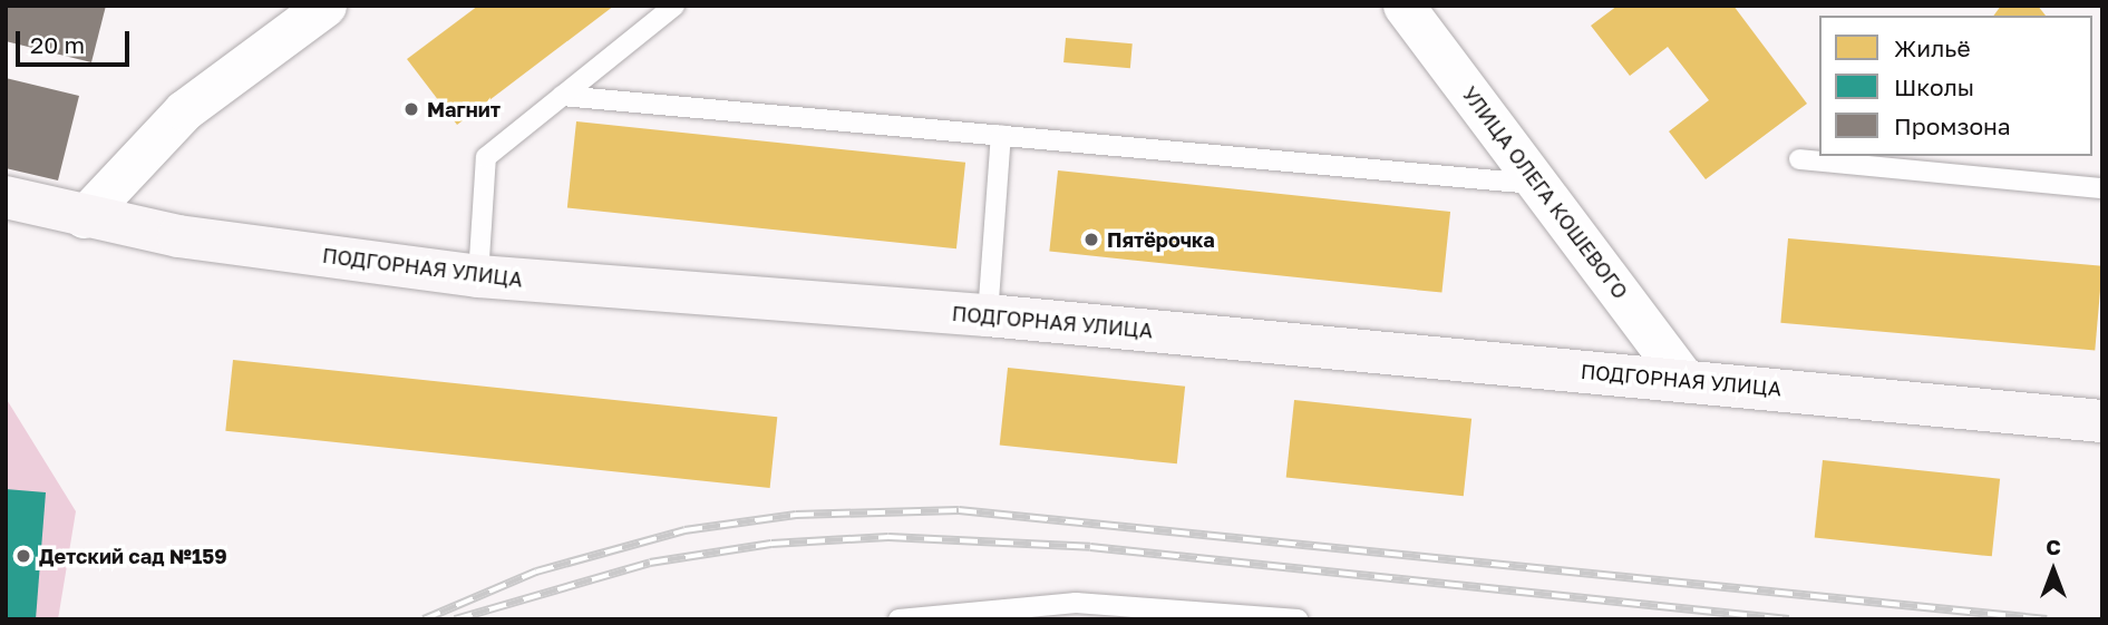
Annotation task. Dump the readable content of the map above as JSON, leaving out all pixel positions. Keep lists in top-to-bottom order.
{
  "streets": {
    "street": ["УЛИЦА ОЛЕГА КОШЕВОГО", "ПОДГОРНАЯ УЛИЦА"]
  },
  "crossings": [
    ["УЛИЦА ОЛЕГА КОШЕВОГО", "ПОДГОРНАЯ УЛИЦА"]
  ],
  "places": ["Магнит", "Пятёрочка", "Детский сад №159"],
  "legend": ["Жильё", "Школы", "Промзона"],
  "scale_bar": "20 m",
  "north": "top"
}
